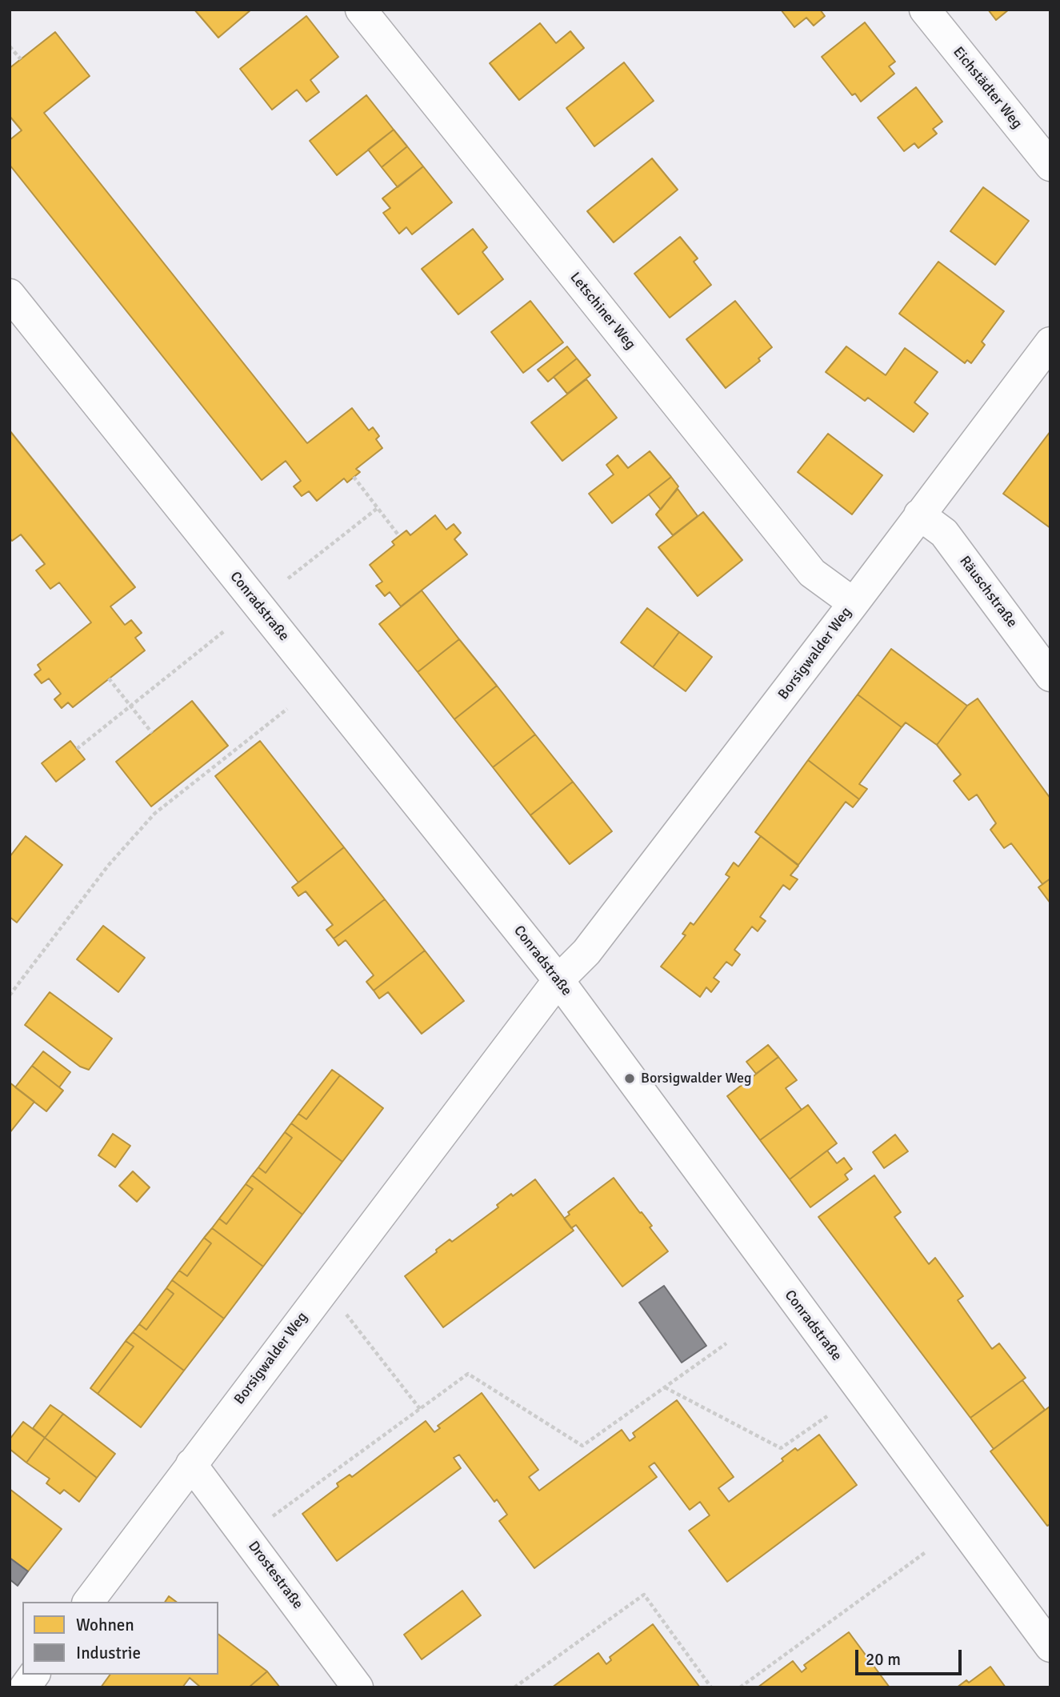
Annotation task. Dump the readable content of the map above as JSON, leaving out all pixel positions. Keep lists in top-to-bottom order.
{
  "streets": {
    "street": [
      "Eichstädter Weg",
      "Letschiner Weg",
      "Räuschstraße",
      "Conradstraße",
      "Borsigwalder Weg",
      "Drostestraße"
    ]
  },
  "crossings": [
    ["Letschiner Weg", "Borsigwalder Weg"],
    ["Räuschstraße", "Borsigwalder Weg"],
    ["Conradstraße", "Borsigwalder Weg"],
    ["Borsigwalder Weg", "Drostestraße"]
  ],
  "places": ["Borsigwalder Weg"],
  "legend": ["Wohnen", "Industrie"],
  "scale_bar": "20 m"
}
